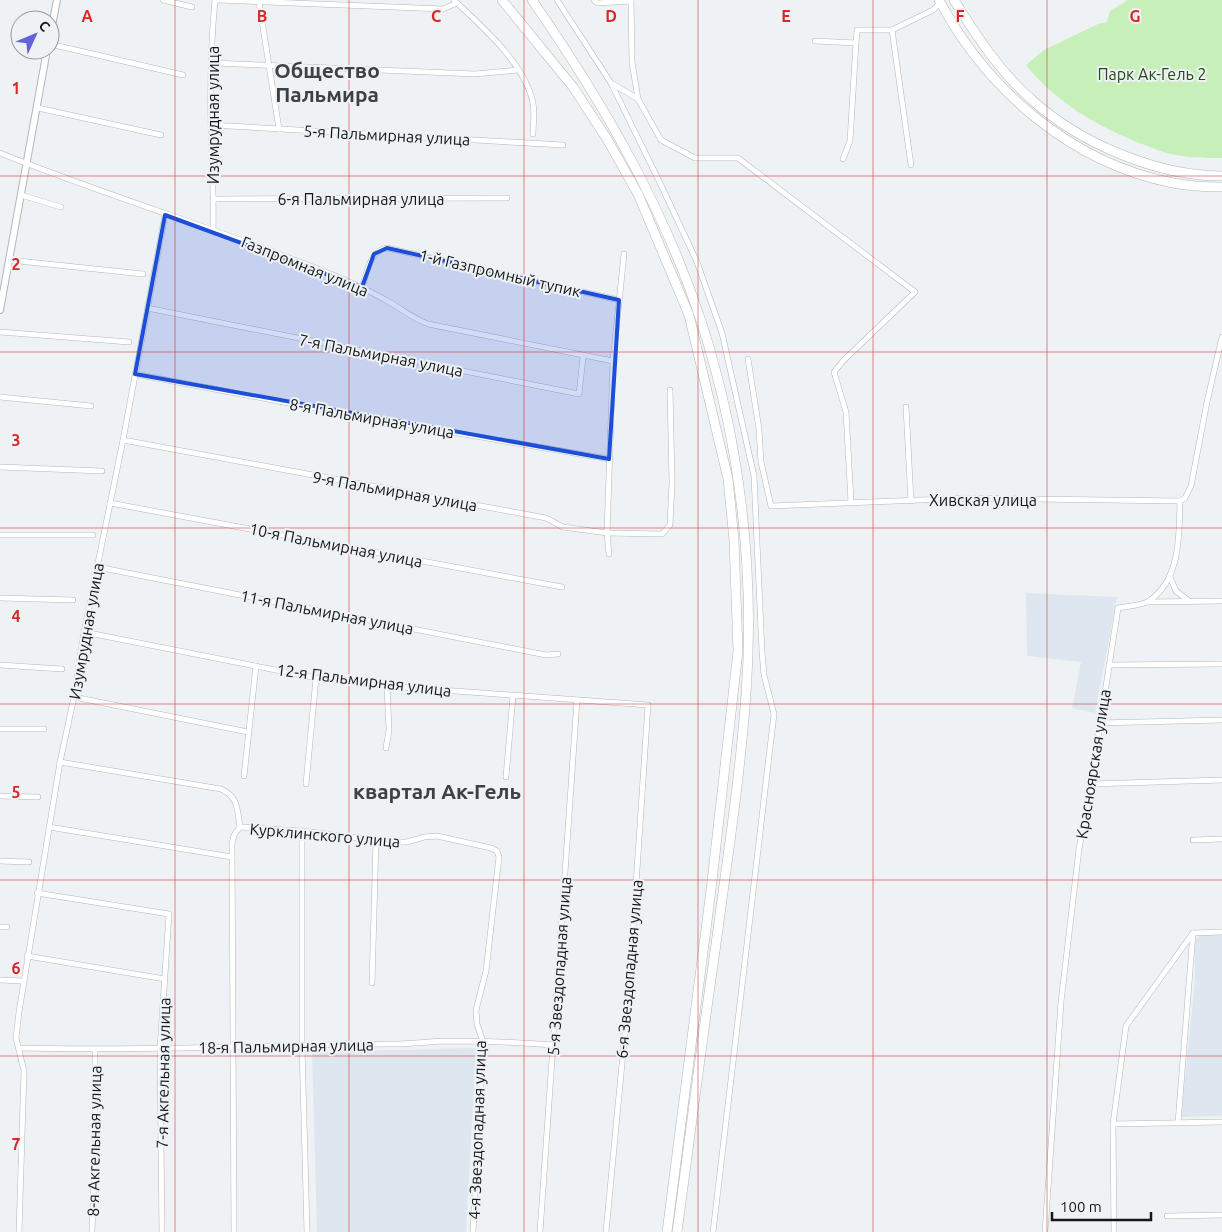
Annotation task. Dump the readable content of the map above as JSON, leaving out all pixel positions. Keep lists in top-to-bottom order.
{
  "streets": {
    "street": [
      "Изумрудная улица",
      "5-я Пальмирная улица",
      "6-я Пальмирная улица",
      "Газпромная улица",
      "1-й Газпромный тупик",
      "7-я Пальмирная улица",
      "8-я Пальмирная улица",
      "9-я Пальмирная улица",
      "Хивская улица",
      "10-я Пальмирная улица",
      "11-я Пальмирная улица",
      "12-я Пальмирная улица",
      "Красноярская улица",
      "Курклинского улица",
      "5-я Звездопадная улица",
      "6-я Звездопадная улица",
      "18-я Пальмирная улица",
      "7-я Акгельная улица",
      "4-я Звездопадная улица",
      "8-я Акгельная улица"
    ]
  },
  "crossings": [
    ["Изумрудная улица", "5-я Пальмирная улица"],
    ["Изумрудная улица", "6-я Пальмирная улица"],
    ["Изумрудная улица", "Газпромная улица"],
    ["Изумрудная улица", "7-я Пальмирная улица"],
    ["Изумрудная улица", "8-я Пальмирная улица"],
    ["Изумрудная улица", "9-я Пальмирная улица"],
    ["Изумрудная улица", "10-я Пальмирная улица"],
    ["Изумрудная улица", "11-я Пальмирная улица"],
    ["Изумрудная улица", "12-я Пальмирная улица"],
    ["Изумрудная улица", "18-я Пальмирная улица"],
    ["Изумрудная улица", "7-я Акгельная улица"],
    ["Газпромная улица", "1-й Газпромный тупик"],
    ["Газпромная улица", "7-я Пальмирная улица"],
    ["12-я Пальмирная улица", "5-я Звездопадная улица"],
    ["12-я Пальмирная улица", "6-я Звездопадная улица"],
    ["Курклинского улица", "4-я Звездопадная улица"],
    ["5-я Звездопадная улица", "18-я Пальмирная улица"],
    ["18-я Пальмирная улица", "7-я Акгельная улица"],
    ["18-я Пальмирная улица", "4-я Звездопадная улица"],
    ["18-я Пальмирная улица", "8-я Акгельная улица"]
  ],
  "districts": ["Общество Пальмира", "квартал Ак-Гель"],
  "parks": ["Парк Ак-Гель 2"],
  "scale_bar": "100 m",
  "north": "top right",
  "grid": {
    "columns": [
      "A",
      "B",
      "C",
      "D",
      "E",
      "F",
      "G"
    ],
    "rows": [
      "1",
      "2",
      "3",
      "4",
      "5",
      "6",
      "7"
    ]
  }
}
